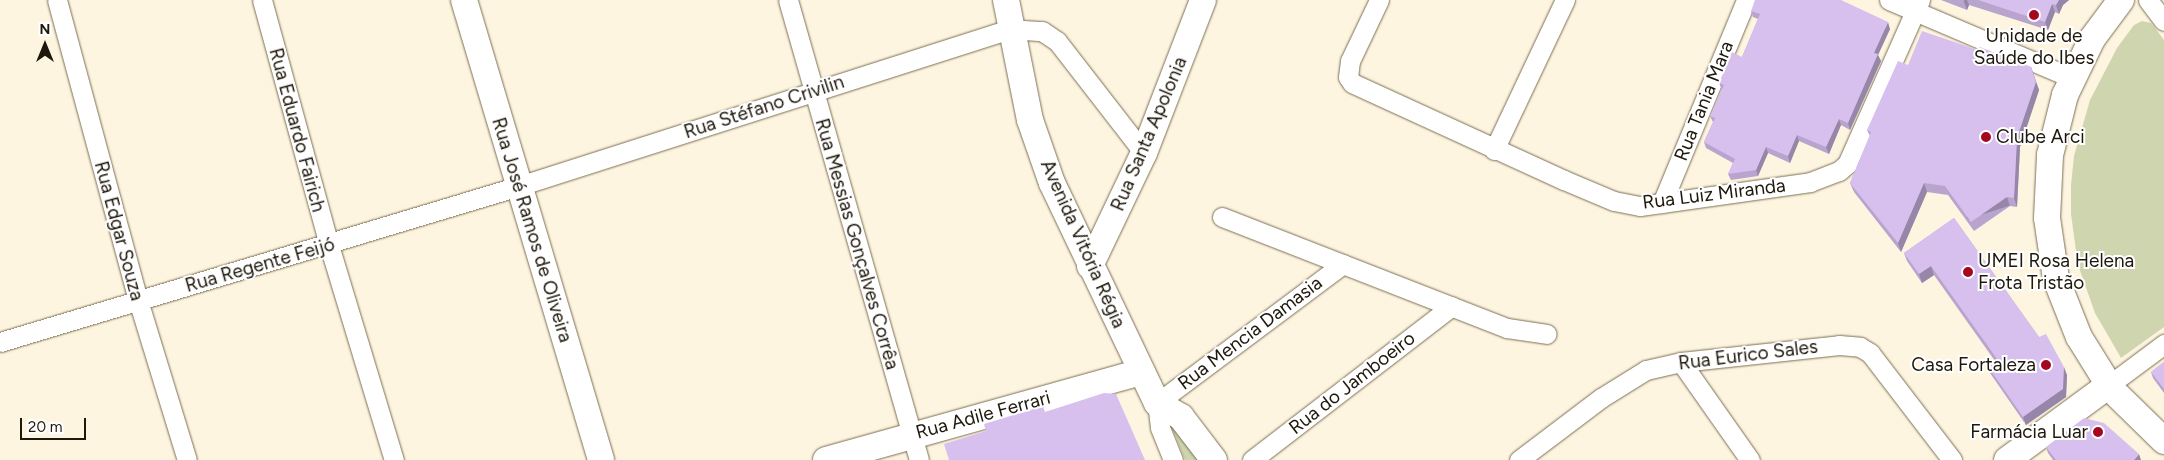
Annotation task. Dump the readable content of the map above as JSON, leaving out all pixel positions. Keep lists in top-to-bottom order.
{
  "streets": {
    "street": [
      "Rua Tania Mara",
      "Rua Stéfano Crivilin",
      "Rua Eduardo Fairich",
      "Rua Santa Apolonia",
      "Rua Luiz Miranda",
      "Rua José Ramos de Oliveira",
      "Rua Edgar Souza",
      "Rua Messias Gonçalves Corrêa",
      "Avenida Vitória Régia",
      "Rua Regente Feijó",
      "Rua Mencia Damasia",
      "Rua Eurico Sales",
      "Rua do Jamboeiro",
      "Rua Adile Ferrari"
    ]
  },
  "crossings": [
    ["Rua Tania Mara", "Rua Luiz Miranda"],
    ["Rua Stéfano Crivilin", "Rua José Ramos de Oliveira"],
    ["Rua Stéfano Crivilin", "Rua Messias Gonçalves Corrêa"],
    ["Rua Stéfano Crivilin", "Avenida Vitória Régia"],
    ["Rua Stéfano Crivilin", "Rua Regente Feijó"],
    ["Rua Eduardo Fairich", "Rua Regente Feijó"],
    ["Rua Santa Apolonia", "Avenida Vitória Régia"],
    ["Rua José Ramos de Oliveira", "Rua Regente Feijó"],
    ["Rua Edgar Souza", "Rua Regente Feijó"],
    ["Rua Messias Gonçalves Corrêa", "Rua Adile Ferrari"],
    ["Avenida Vitória Régia", "Rua Mencia Damasia"],
    ["Avenida Vitória Régia", "Rua Adile Ferrari"],
    ["Rua Mencia Damasia", "Rua do Jamboeiro"]
  ],
  "places": [
    "Unidade de Saúde do Ibes",
    "Clube Arci",
    "UMEI Rosa Helena Frota Tristão",
    "Casa Fortaleza",
    "Farmácia Luar"
  ],
  "scale_bar": "20 m",
  "north": "top"
}
